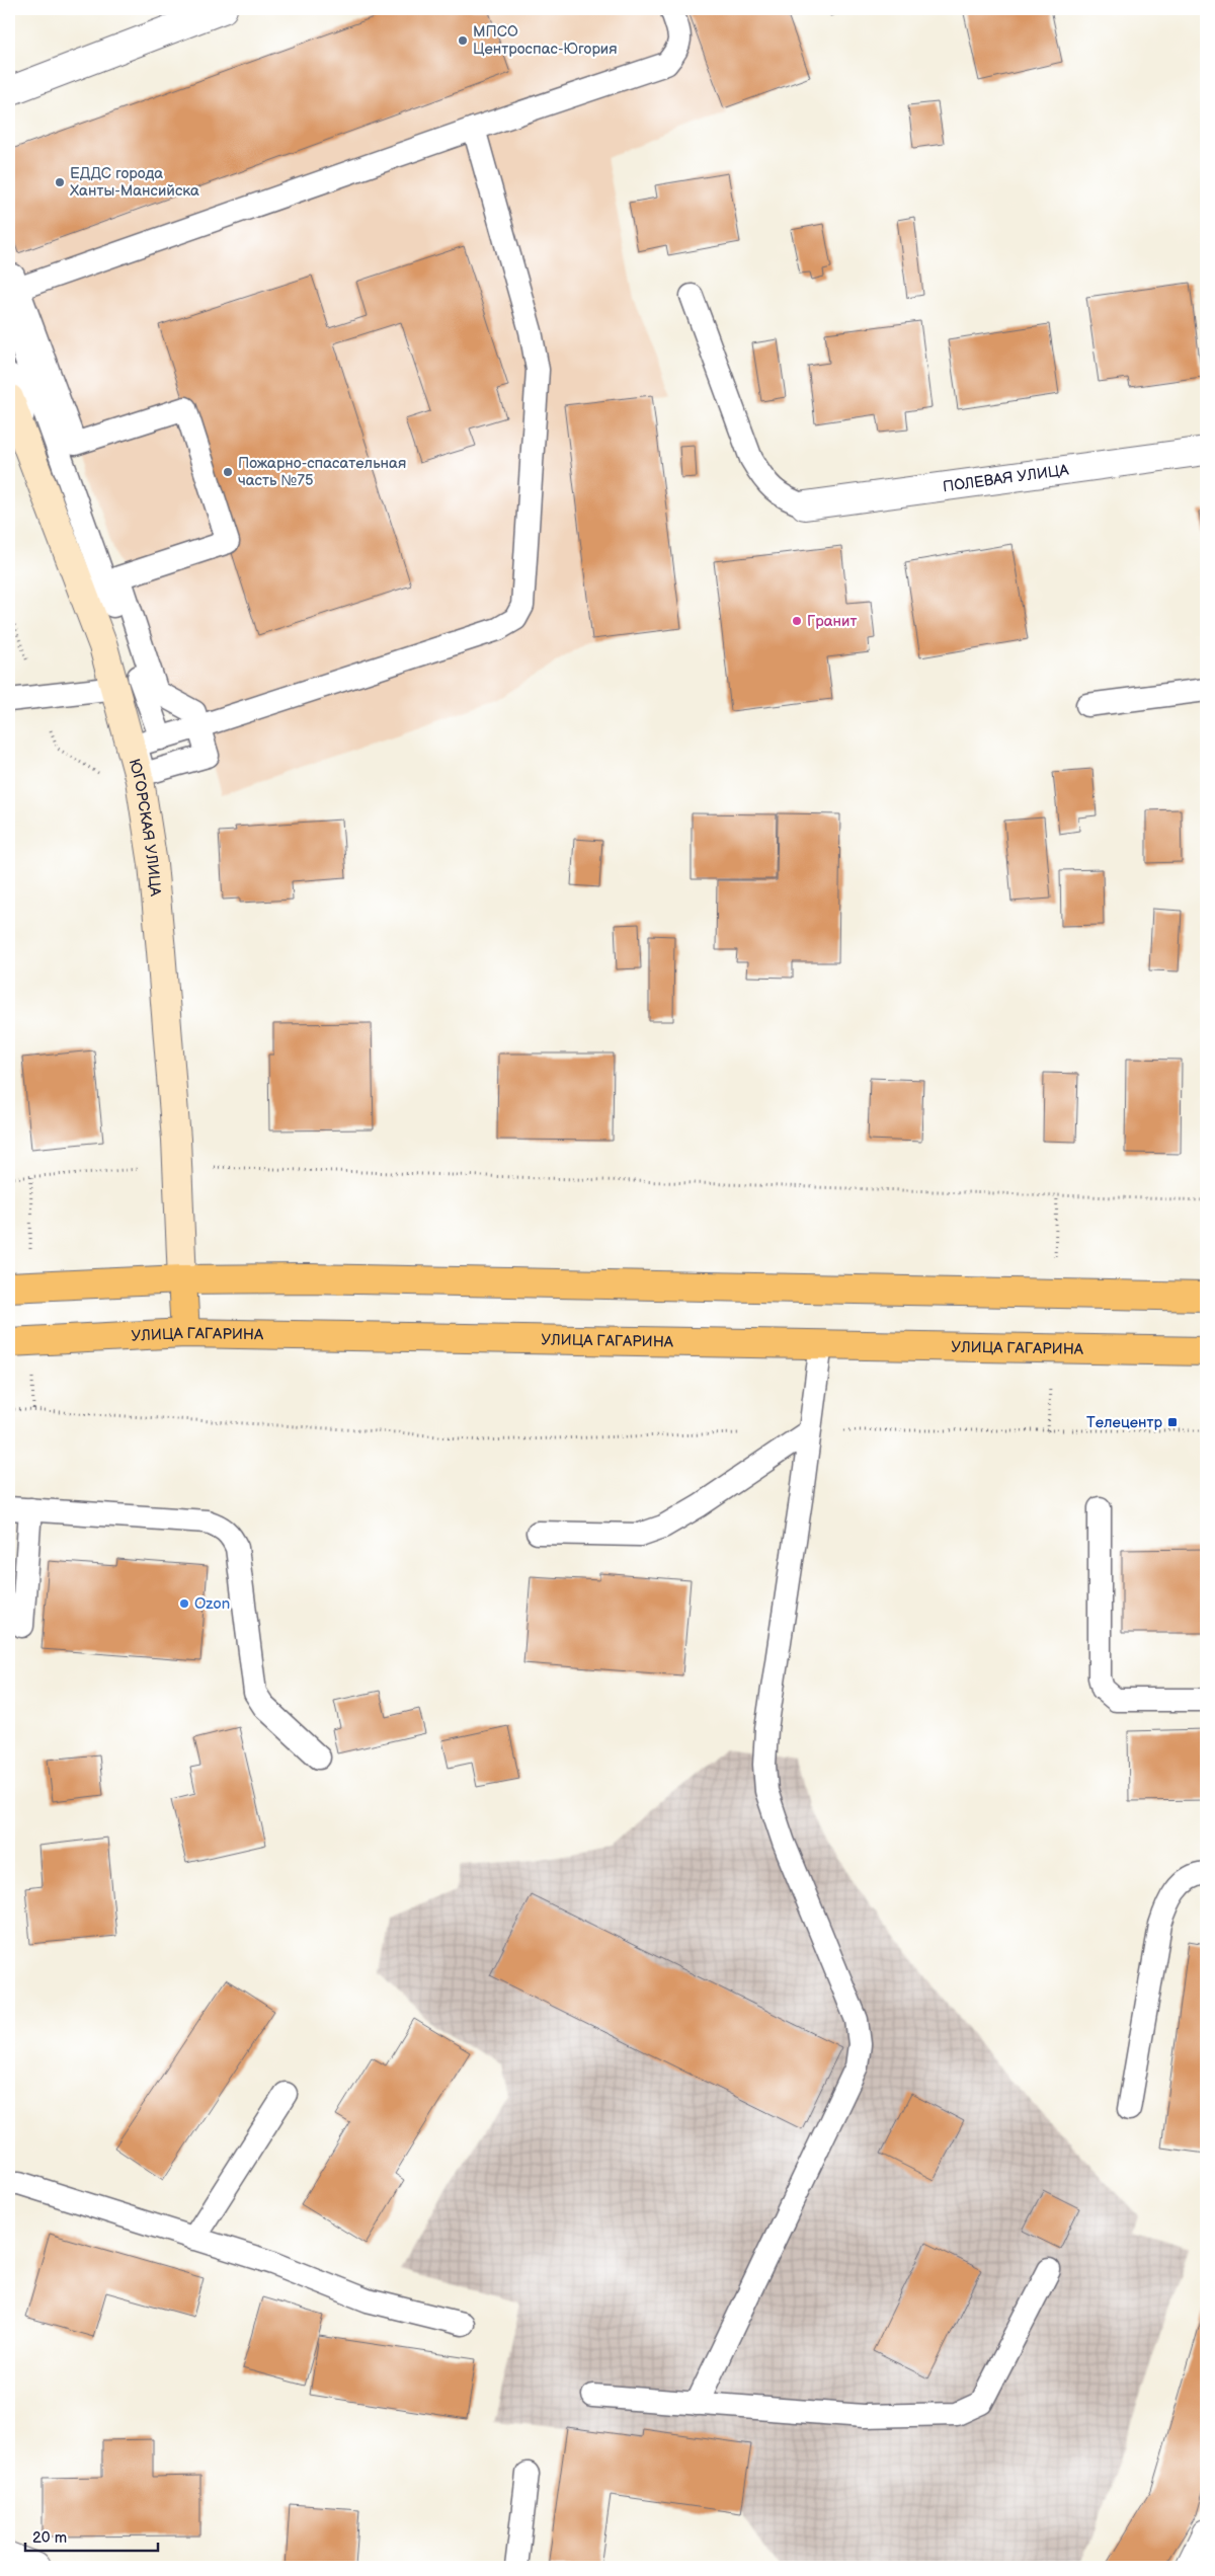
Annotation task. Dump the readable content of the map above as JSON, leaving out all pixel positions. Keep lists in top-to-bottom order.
{
  "streets": {
    "main road": ["УЛИЦА ГАГАРИНА"],
    "street": ["ПОЛЕВАЯ УЛИЦА", "ЮГОРСКАЯ УЛИЦА"]
  },
  "places": {
    "other": [
      "МПСО Центроспас-Югория",
      "ЕДДС города Ханты-Мансийска",
      "Пожарно-спасательная часть №75",
      "Гранит",
      "Ozon"
    ],
    "transit": ["Телецентр"]
  },
  "scale_bar": "20 m"
}
